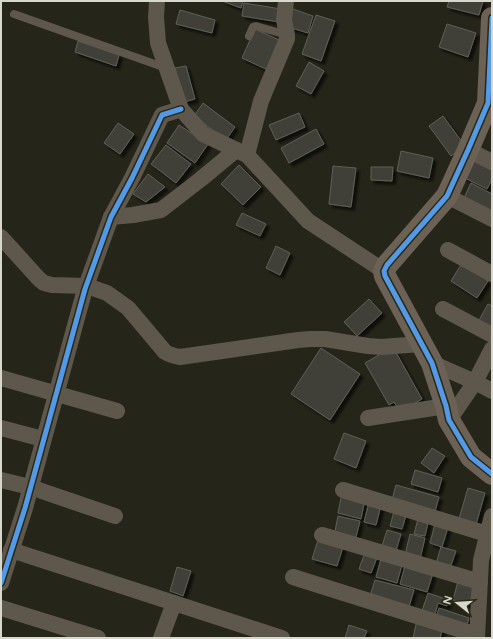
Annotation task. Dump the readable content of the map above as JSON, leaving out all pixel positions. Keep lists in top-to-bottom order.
{
  "north": "left"
}
